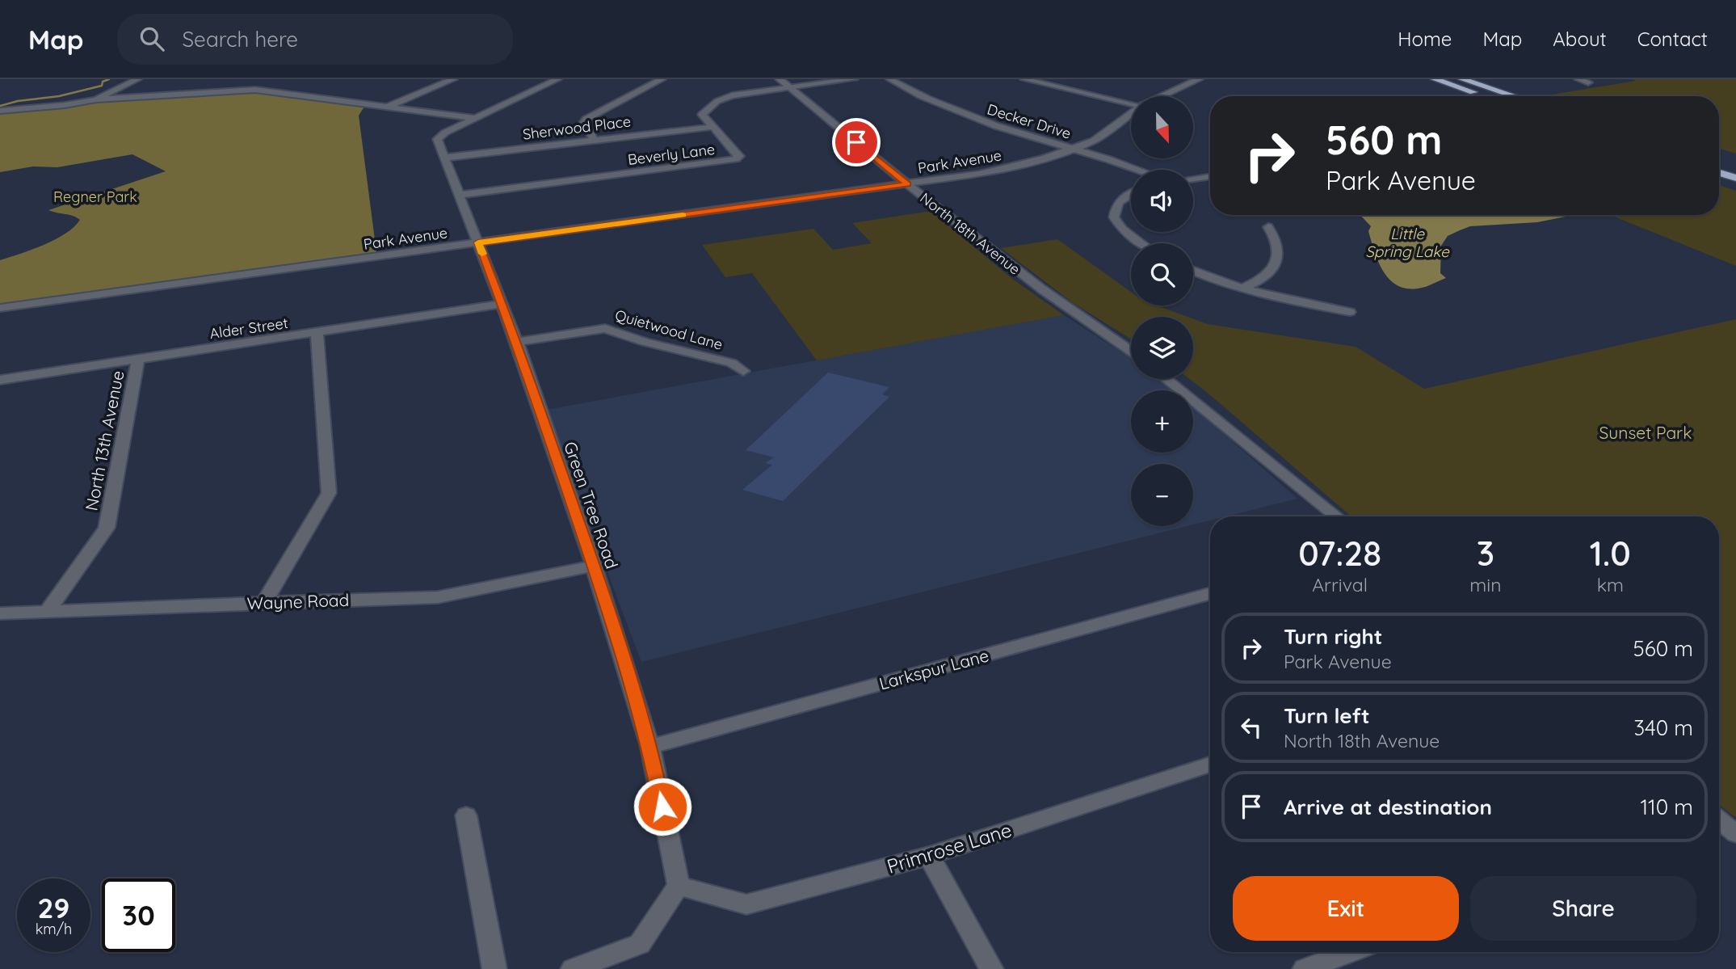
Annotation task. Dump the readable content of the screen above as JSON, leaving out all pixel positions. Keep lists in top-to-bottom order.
{
  "streets": {
    "street": [
      "Decker Drive",
      "Sherwood Place",
      "Beverly Lane",
      "Park Avenue",
      "North 18th Avenue",
      "Alder Street",
      "Quietwood Lane",
      "North 13th Avenue",
      "Green Tree Road",
      "Wayne Road",
      "Larkspur Lane",
      "Primrose Lane"
    ]
  },
  "crossings": [
    ["Decker Drive", "Park Avenue"],
    ["Sherwood Place", "Beverly Lane"],
    ["Sherwood Place", "Green Tree Road"],
    ["Beverly Lane", "North 18th Avenue"],
    ["Beverly Lane", "Green Tree Road"],
    ["Park Avenue", "North 18th Avenue"],
    ["Park Avenue", "Green Tree Road"],
    ["Alder Street", "North 13th Avenue"],
    ["Alder Street", "Green Tree Road"],
    ["Quietwood Lane", "Green Tree Road"],
    ["North 13th Avenue", "Wayne Road"],
    ["Green Tree Road", "Wayne Road"],
    ["Green Tree Road", "Larkspur Lane"],
    ["Green Tree Road", "Primrose Lane"]
  ],
  "water": ["Little Spring Lake"],
  "parks": ["Regner Park", "Sunset Park"],
  "north": "bottom",
  "page": {
    "header": "Map",
    "search": "Search here",
    "nav": [
      "Home",
      "Map",
      "About",
      "Contact"
    ],
    "map_buttons": ["+", "−"],
    "turn": ["560 m", "Park Avenue"],
    "eta": [
      "07:28",
      "Arrival",
      "3",
      "min",
      "1.0",
      "km"
    ],
    "list": [
      {
        "name": "Turn right",
        "note": "Park Avenue",
        "value": "560 m"
      },
      {
        "name": "Turn left",
        "note": "North 18th Avenue",
        "value": "340 m"
      },
      {
        "name": "Arrive at destination",
        "value": "110 m"
      }
    ],
    "buttons": ["Exit", "Share"],
    "speed": "29 km/h",
    "limit": "30"
  }
}
